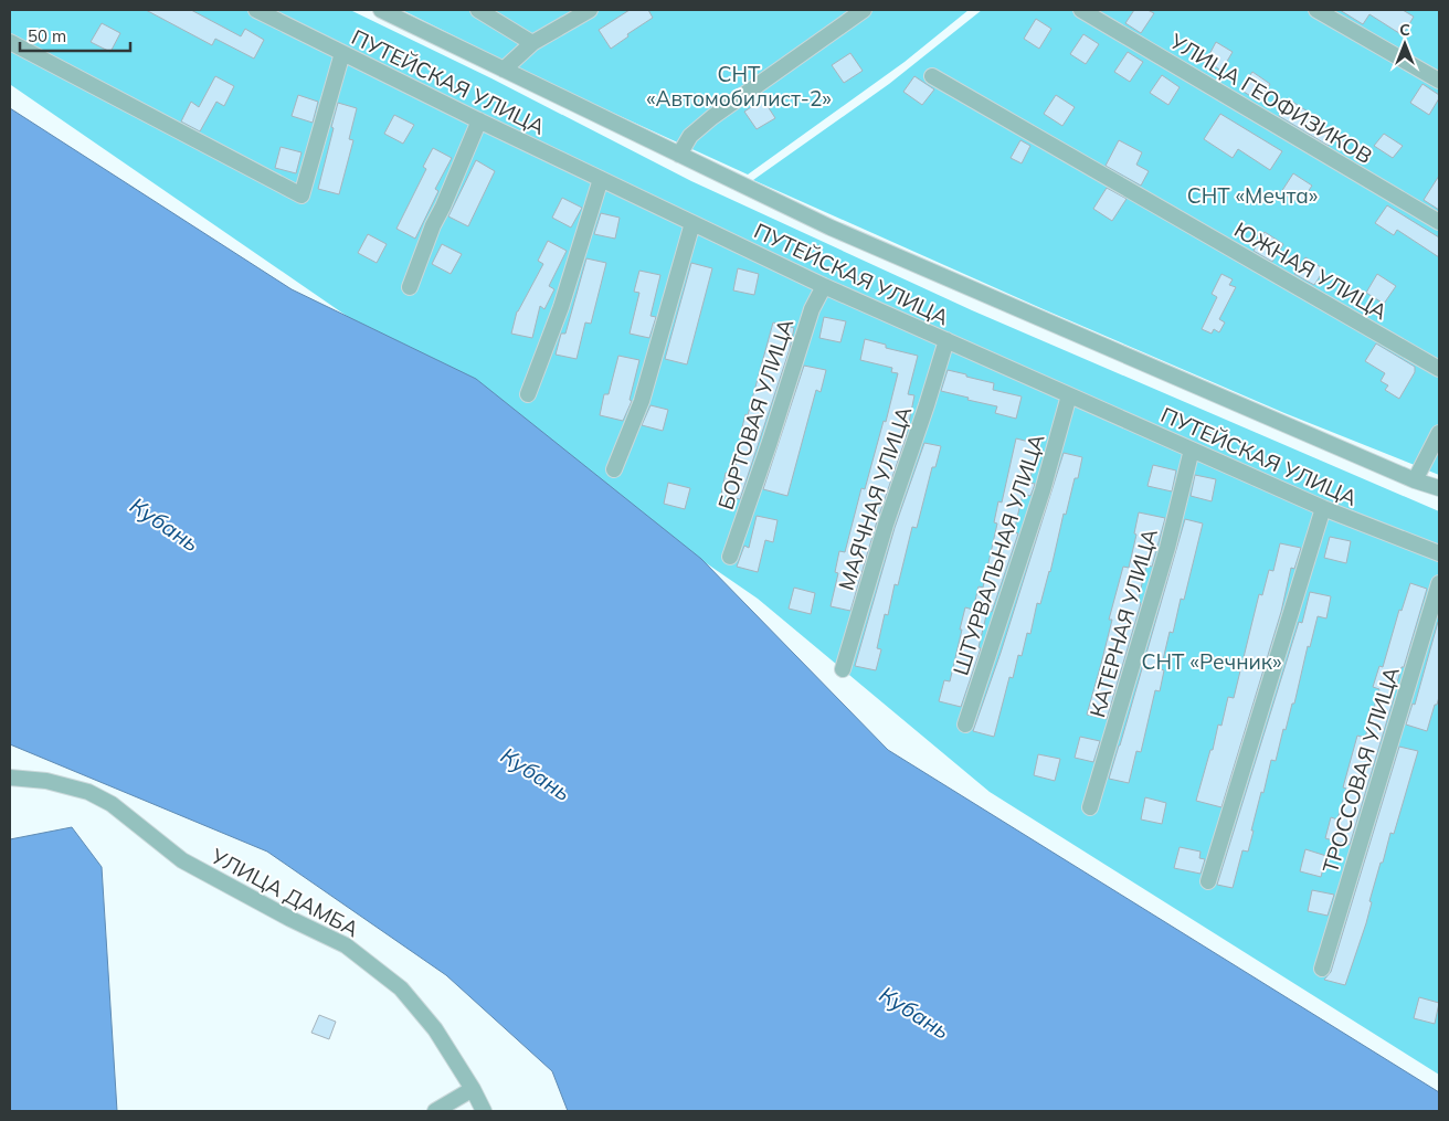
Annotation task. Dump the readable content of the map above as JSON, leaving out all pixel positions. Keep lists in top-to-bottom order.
{
  "streets": {
    "street": [
      "ПУТЕЙСКАЯ УЛИЦА",
      "УЛИЦА ГЕОФИЗИКОВ",
      "ЮЖНАЯ УЛИЦА",
      "БОРТОВАЯ УЛИЦА",
      "МАЯЧНАЯ УЛИЦА",
      "ШТУРВАЛЬНАЯ УЛИЦА",
      "КАТЕРНАЯ УЛИЦА",
      "ТРОССОВАЯ УЛИЦА",
      "УЛИЦА ДАМБА"
    ]
  },
  "crossings": [
    ["ПУТЕЙСКАЯ УЛИЦА", "БОРТОВАЯ УЛИЦА"],
    ["ПУТЕЙСКАЯ УЛИЦА", "МАЯЧНАЯ УЛИЦА"],
    ["ПУТЕЙСКАЯ УЛИЦА", "ШТУРВАЛЬНАЯ УЛИЦА"],
    ["ПУТЕЙСКАЯ УЛИЦА", "КАТЕРНАЯ УЛИЦА"]
  ],
  "water": ["Кубань"],
  "parks": ["СНТ «Автомобилист-2»", "СНТ «Мечта»", "СНТ «Речник»"],
  "scale_bar": "50 m",
  "north": "top"
}
